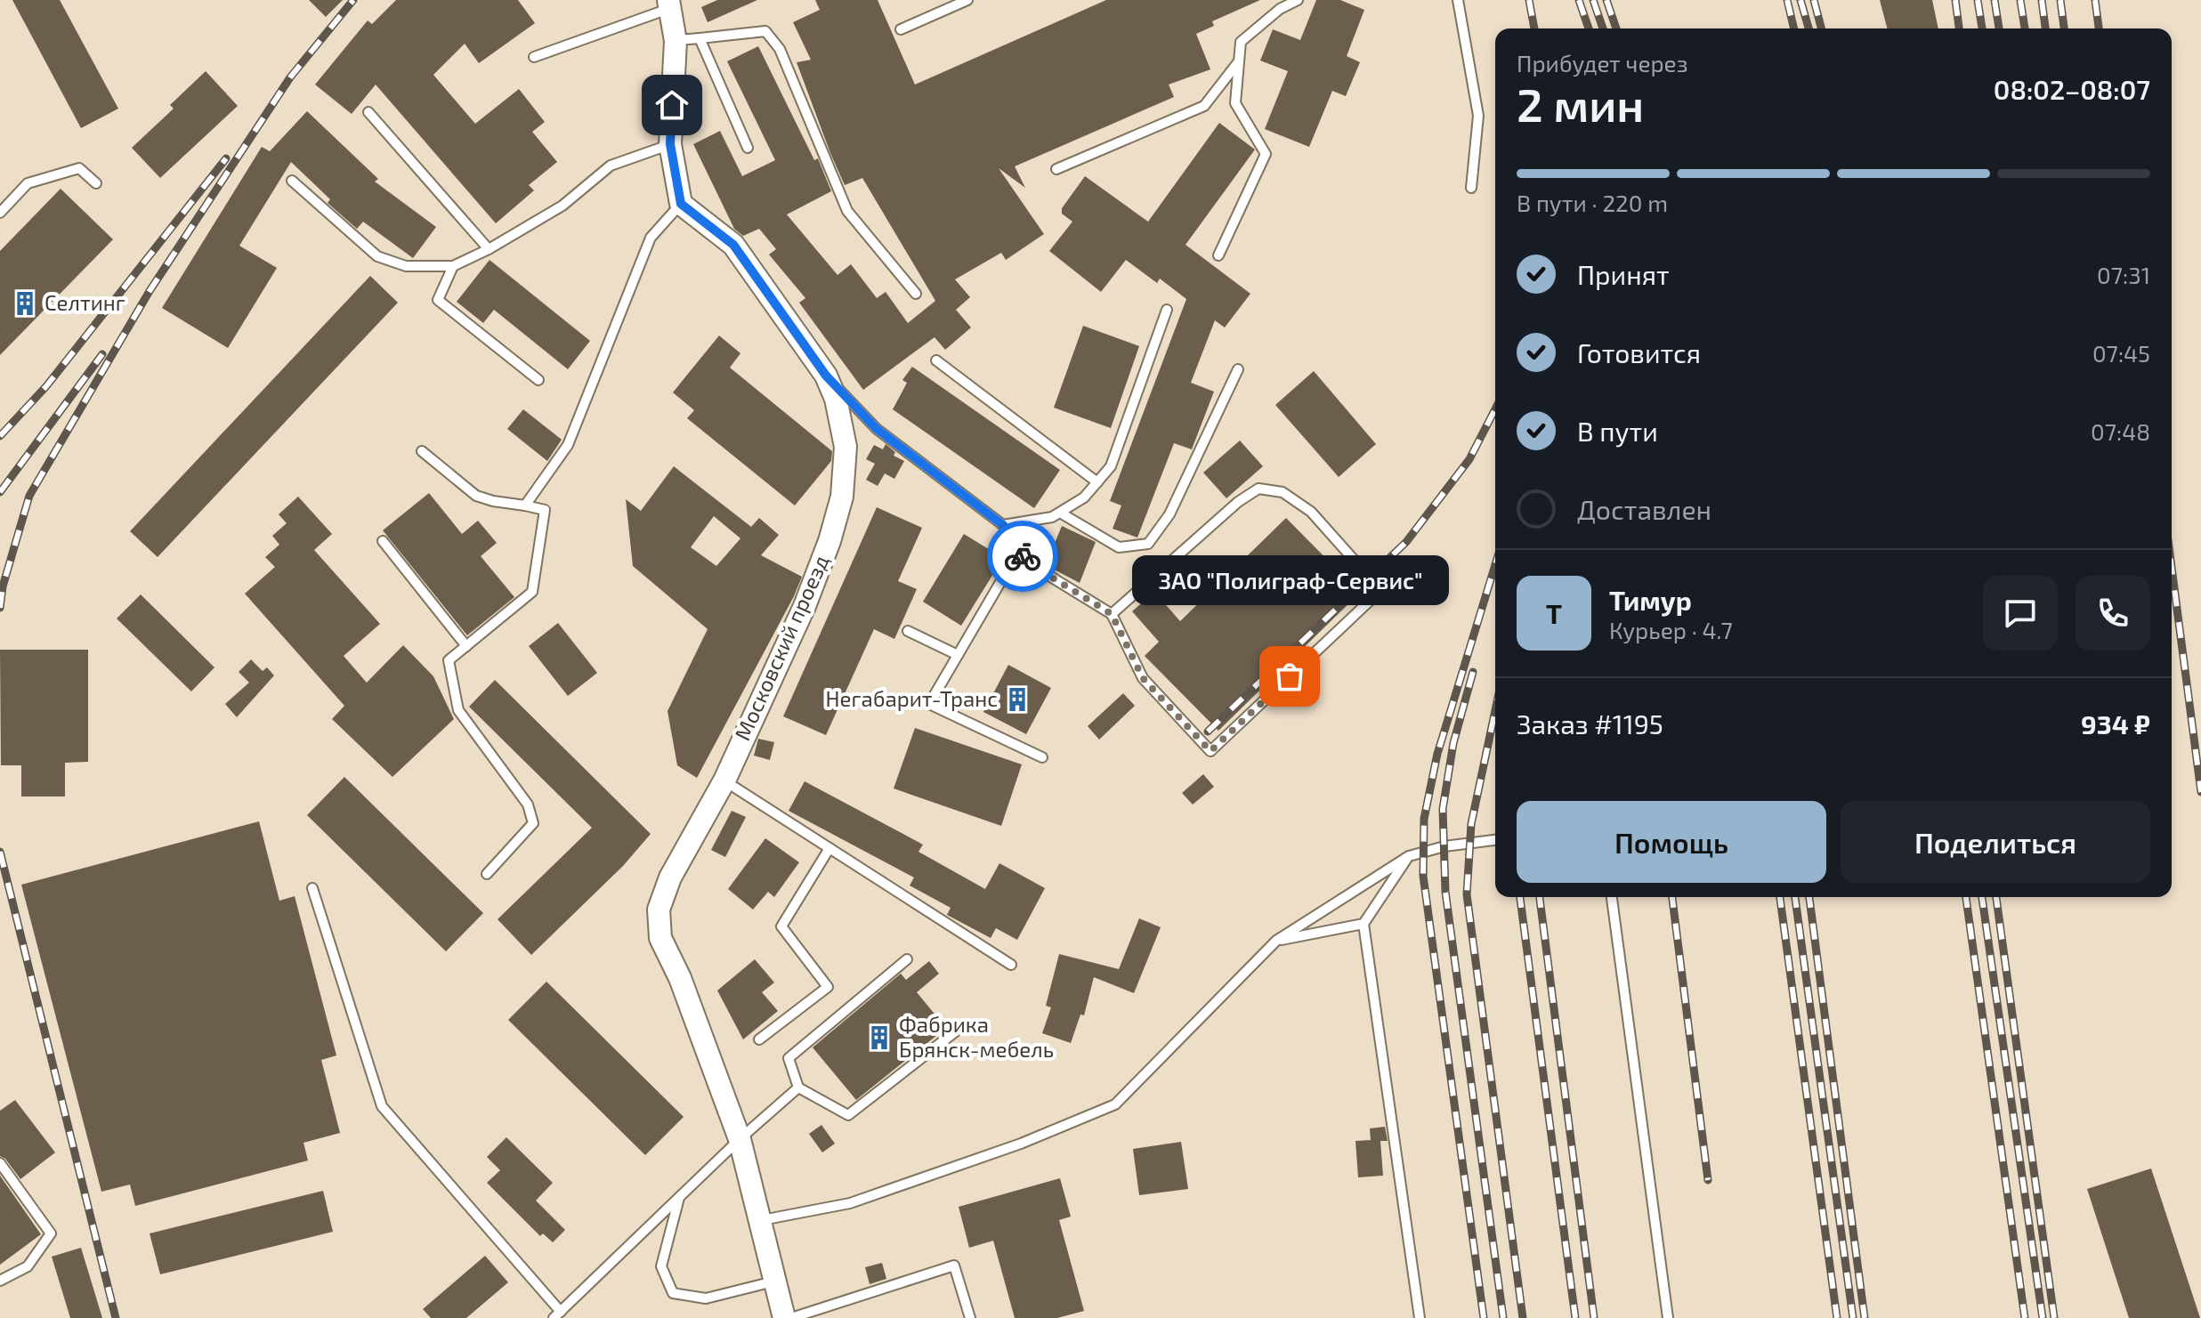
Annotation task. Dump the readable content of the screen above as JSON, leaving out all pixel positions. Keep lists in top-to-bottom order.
{
  "streets": {
    "street": ["Московский проезд"]
  },
  "places": {
    "building": ["Селтинг", "Негабарит-Транс", "Фабрика Брянск-мебель"],
    "other": ["ЗАО \"Полиграф-Сервис\""]
  },
  "page": {
    "heading": ["2 мин", "Прибудет через", "08:02–08:07"],
    "panel": [
      "Тимур",
      "Курьер · 4.7",
      "Заказ #1195",
      "934 ₽"
    ],
    "bar": "В пути · 220 m",
    "list": [
      ["Принят", "07:31"],
      ["Готовится", "07:45"],
      ["В пути", "07:48"],
      "Доставлен"
    ],
    "bubble": "ЗАО \"Полиграф-Сервис\"",
    "round": "Т",
    "buttons": ["Помощь", "Поделиться"]
  }
}
